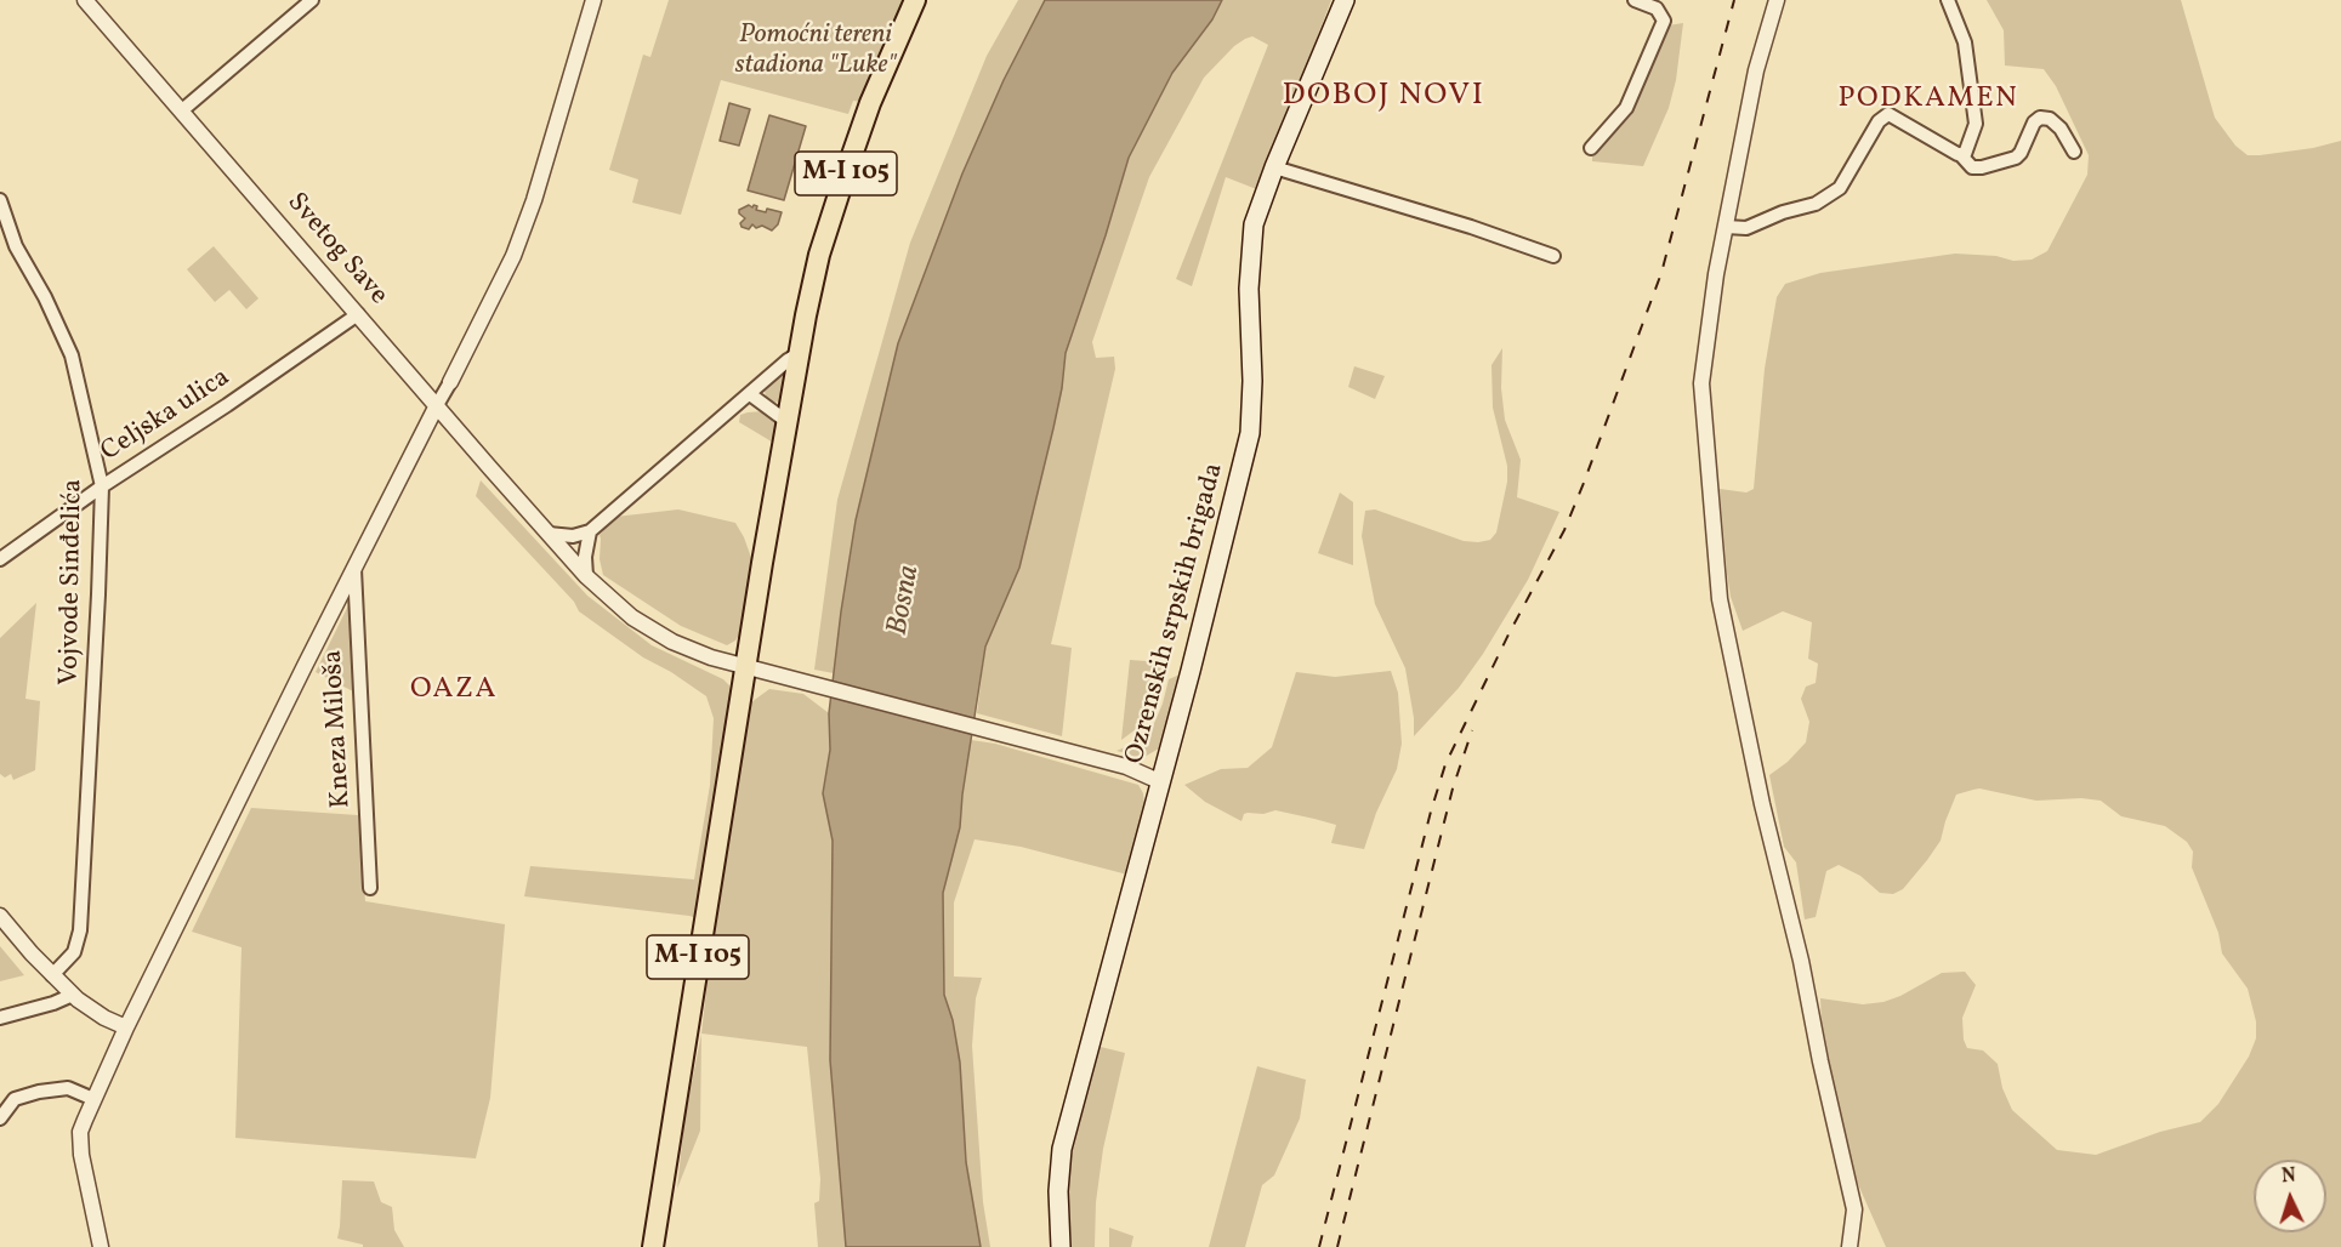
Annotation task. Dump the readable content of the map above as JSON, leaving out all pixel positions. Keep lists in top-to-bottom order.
{
  "streets": {
    "main road": ["M-I 105", "Ozrenskih srpskih brigada"],
    "street": [
      "Svetog Save",
      "Celjska ulica",
      "Vojvode Sinđelića",
      "Kneza Miloša"
    ]
  },
  "crossings": [
    ["M-I 105", "Svetog Save"],
    ["Svetog Save", "Celjska ulica"],
    ["Svetog Save", "Ozrenskih srpskih brigada"],
    ["Celjska ulica", "Vojvode Sinđelića"]
  ],
  "districts": ["DOBOJ NOVI", "PODKAMEN", "OAZA"],
  "water": ["Bosna"],
  "parks": ["Pomoćni tereni stadiona \"Luke\""],
  "north": "top"
}
